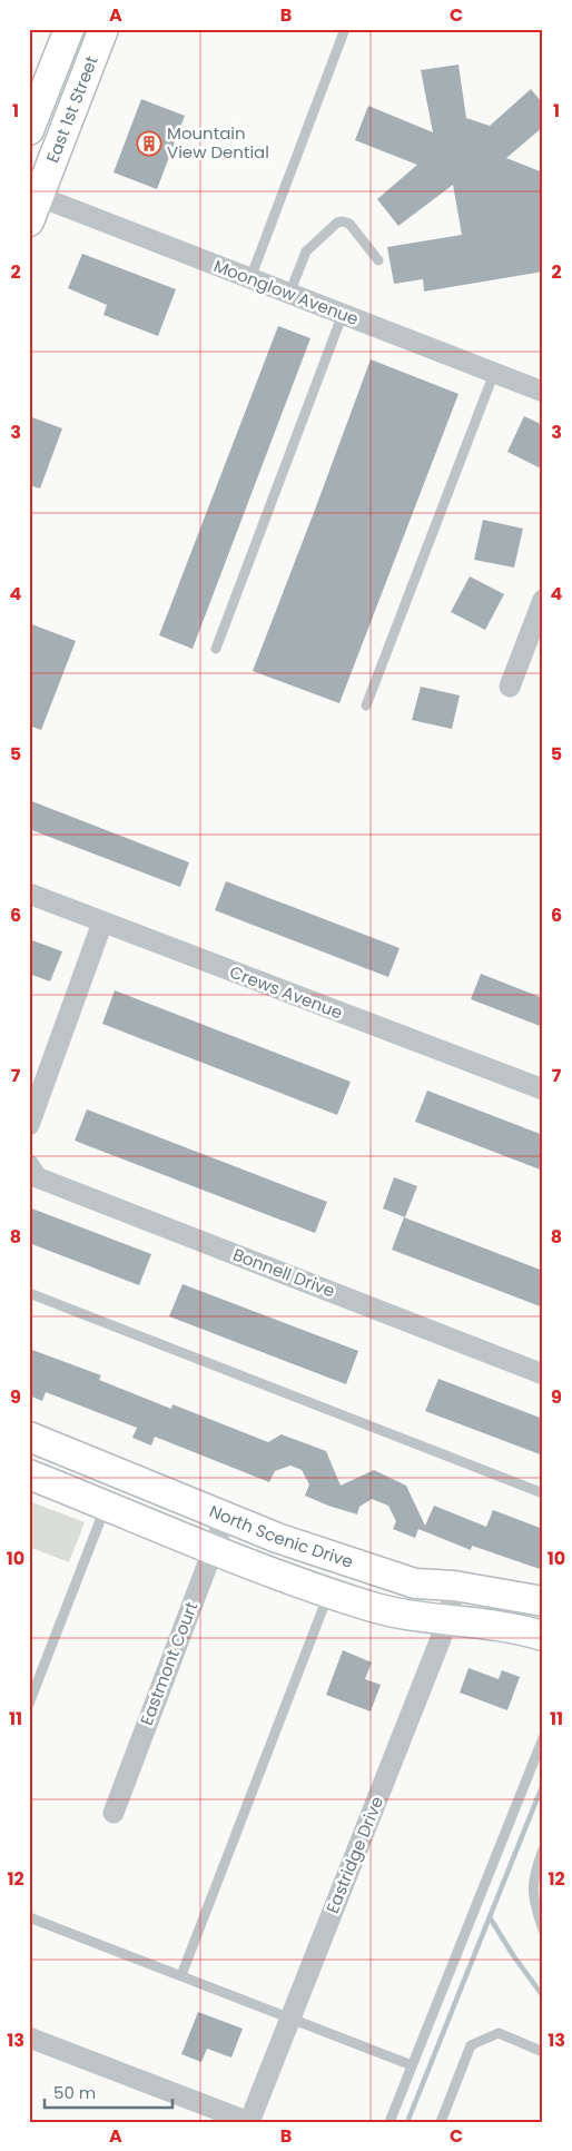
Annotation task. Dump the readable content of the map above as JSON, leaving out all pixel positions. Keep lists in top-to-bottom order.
{
  "streets": {
    "main road": ["East 1st Street", "North Scenic Drive"],
    "street": [
      "Moonglow Avenue",
      "Crews Avenue",
      "Bonnell Drive",
      "Eastmont Court",
      "Eastridge Drive"
    ]
  },
  "crossings": [
    ["East 1st Street", "Moonglow Avenue"],
    ["North Scenic Drive", "Eastmont Court"],
    ["North Scenic Drive", "Eastridge Drive"]
  ],
  "places": {
    "building": ["Mountain View Dential"]
  },
  "scale_bar": "50 m",
  "grid": {
    "columns": ["A", "B", "C"],
    "rows": [
      "1",
      "2",
      "3",
      "4",
      "5",
      "6",
      "7",
      "8",
      "9",
      "10",
      "11",
      "12",
      "13"
    ]
  }
}
